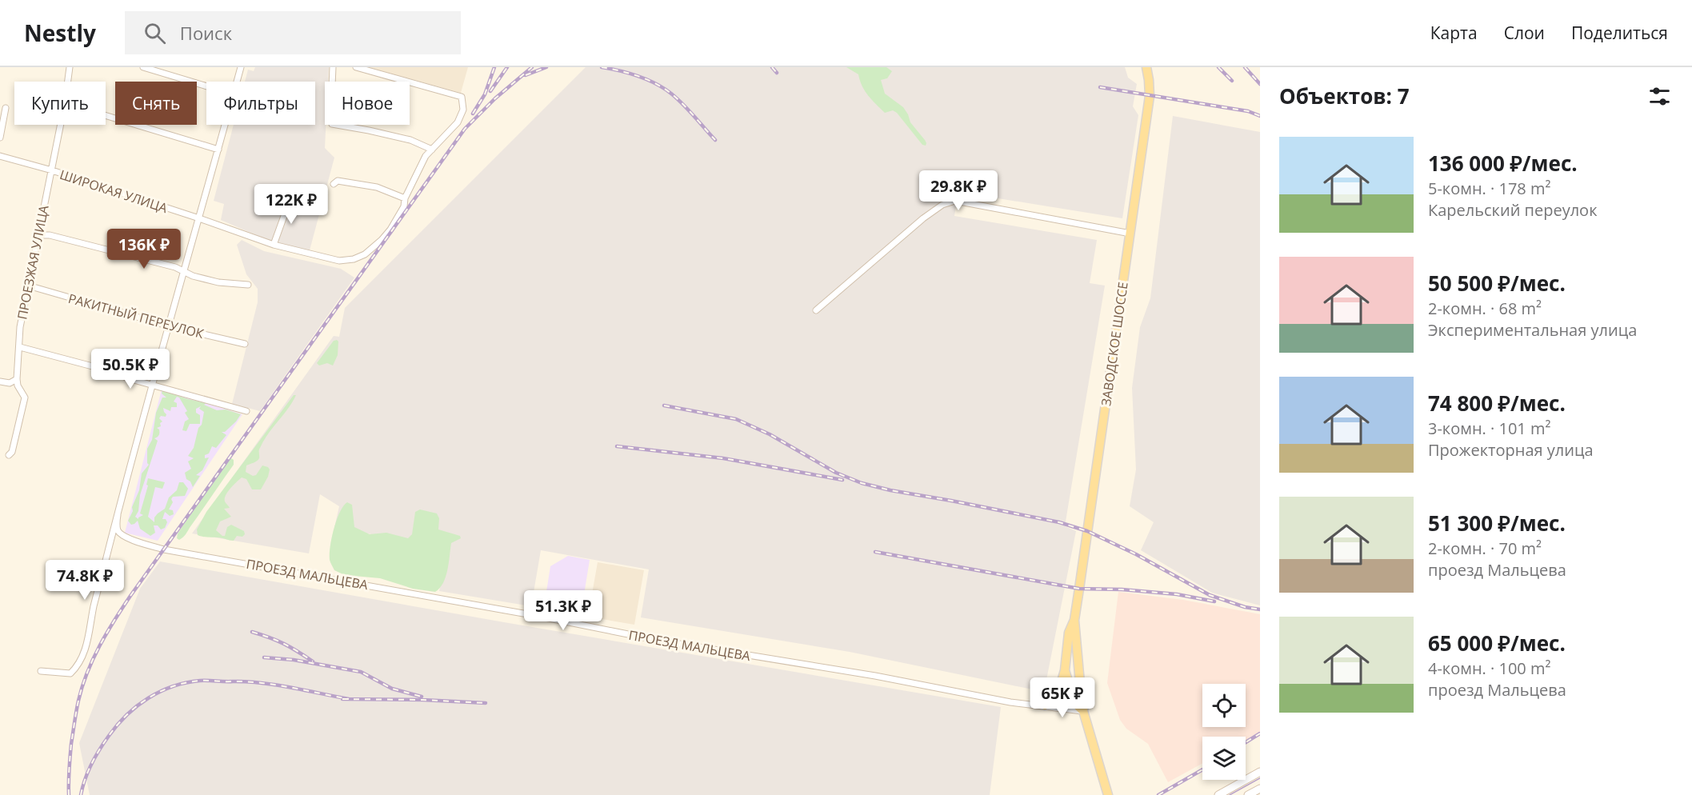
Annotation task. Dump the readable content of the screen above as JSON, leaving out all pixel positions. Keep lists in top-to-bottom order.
{
  "streets": {
    "main road": ["ЗАВОДСКОЕ ШОССЕ"],
    "street": [
      "ШИРОКАЯ УЛИЦА",
      "ПРОЕЗЖАЯ УЛИЦА",
      "РАКИТНЫЙ ПЕРЕУЛОК",
      "ПРОЕЗД МАЛЬЦЕВА"
    ]
  },
  "crossings": [
    ["ШИРОКАЯ УЛИЦА", "ПРОЕЗЖАЯ УЛИЦА"],
    ["ПРОЕЗЖАЯ УЛИЦА", "РАКИТНЫЙ ПЕРЕУЛОК"],
    ["ЗАВОДСКОЕ ШОССЕ", "ПРОЕЗД МАЛЬЦЕВА"]
  ],
  "page": {
    "header": "Nestly",
    "search": "Поиск",
    "nav": ["Карта", "Слои", "Поделиться"],
    "heading": "Объектов: 7",
    "chip": [
      "Купить",
      "Снять",
      "Фильтры",
      "Новое"
    ],
    "list": [
      {
        "name": "136 000 ₽/мес.",
        "note": "5-комн. · 178 m² · Карельский переулок"
      },
      {
        "name": "50 500 ₽/мес.",
        "note": "2-комн. · 68 m² · Экспериментальная улица"
      },
      {
        "name": "74 800 ₽/мес.",
        "note": "3-комн. · 101 m² · Прожекторная улица"
      },
      {
        "name": "51 300 ₽/мес.",
        "note": "2-комн. · 70 m² · проезд Мальцева"
      },
      {
        "name": "65 000 ₽/мес.",
        "note": "4-комн. · 100 m² · проезд Мальцева"
      }
    ],
    "price": [
      "29.8K ₽",
      "122K ₽",
      "136K ₽",
      "50.5K ₽",
      "74.8K ₽",
      "51.3K ₽",
      "65K ₽"
    ]
  }
}
